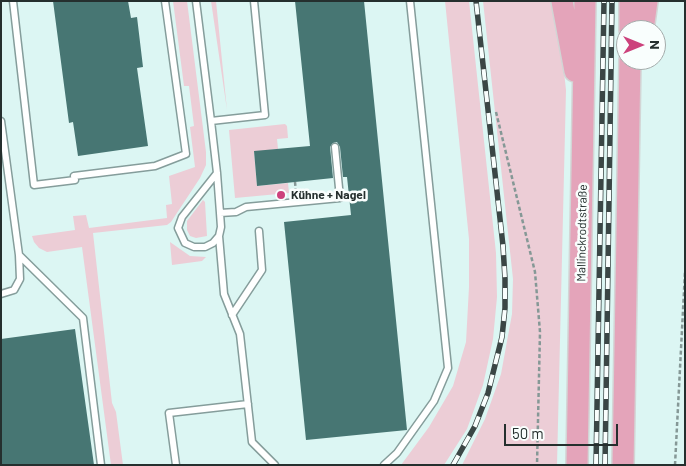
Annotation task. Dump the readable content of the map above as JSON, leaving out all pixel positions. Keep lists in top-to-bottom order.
{
  "streets": {
    "highway": ["Mallinckrodtstraße"]
  },
  "places": ["Kühne + Nagel"],
  "scale_bar": "50 m",
  "north": "right"
}
